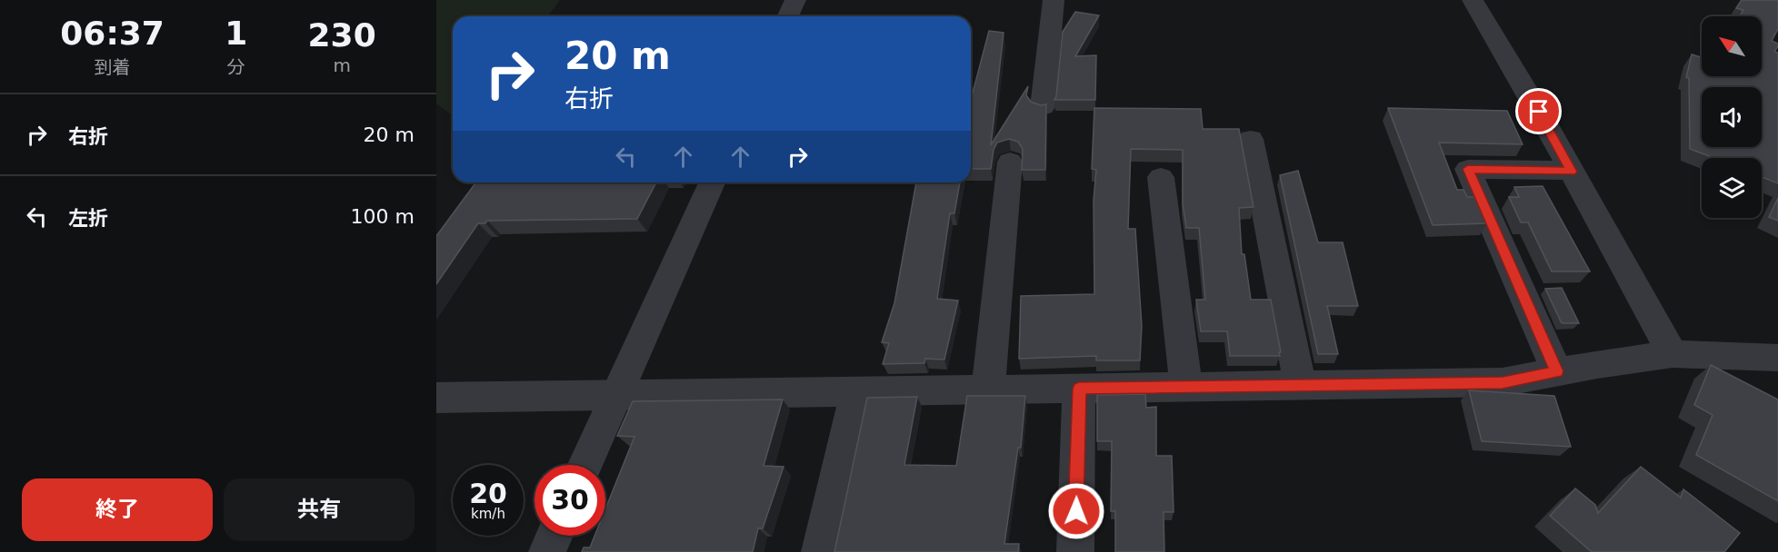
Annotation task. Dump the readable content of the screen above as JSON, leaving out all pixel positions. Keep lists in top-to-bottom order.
{
  "north": "top left",
  "page": {
    "eta": [
      "06:37",
      "到着",
      "1",
      "分",
      "230",
      "m"
    ],
    "turn": ["20 m", "右折"],
    "list": [
      {
        "name": "右折",
        "value": "20 m"
      },
      {
        "name": "左折",
        "value": "100 m"
      }
    ],
    "speed": "20 km/h",
    "limit": "30",
    "buttons": ["終了", "共有"]
  }
}
